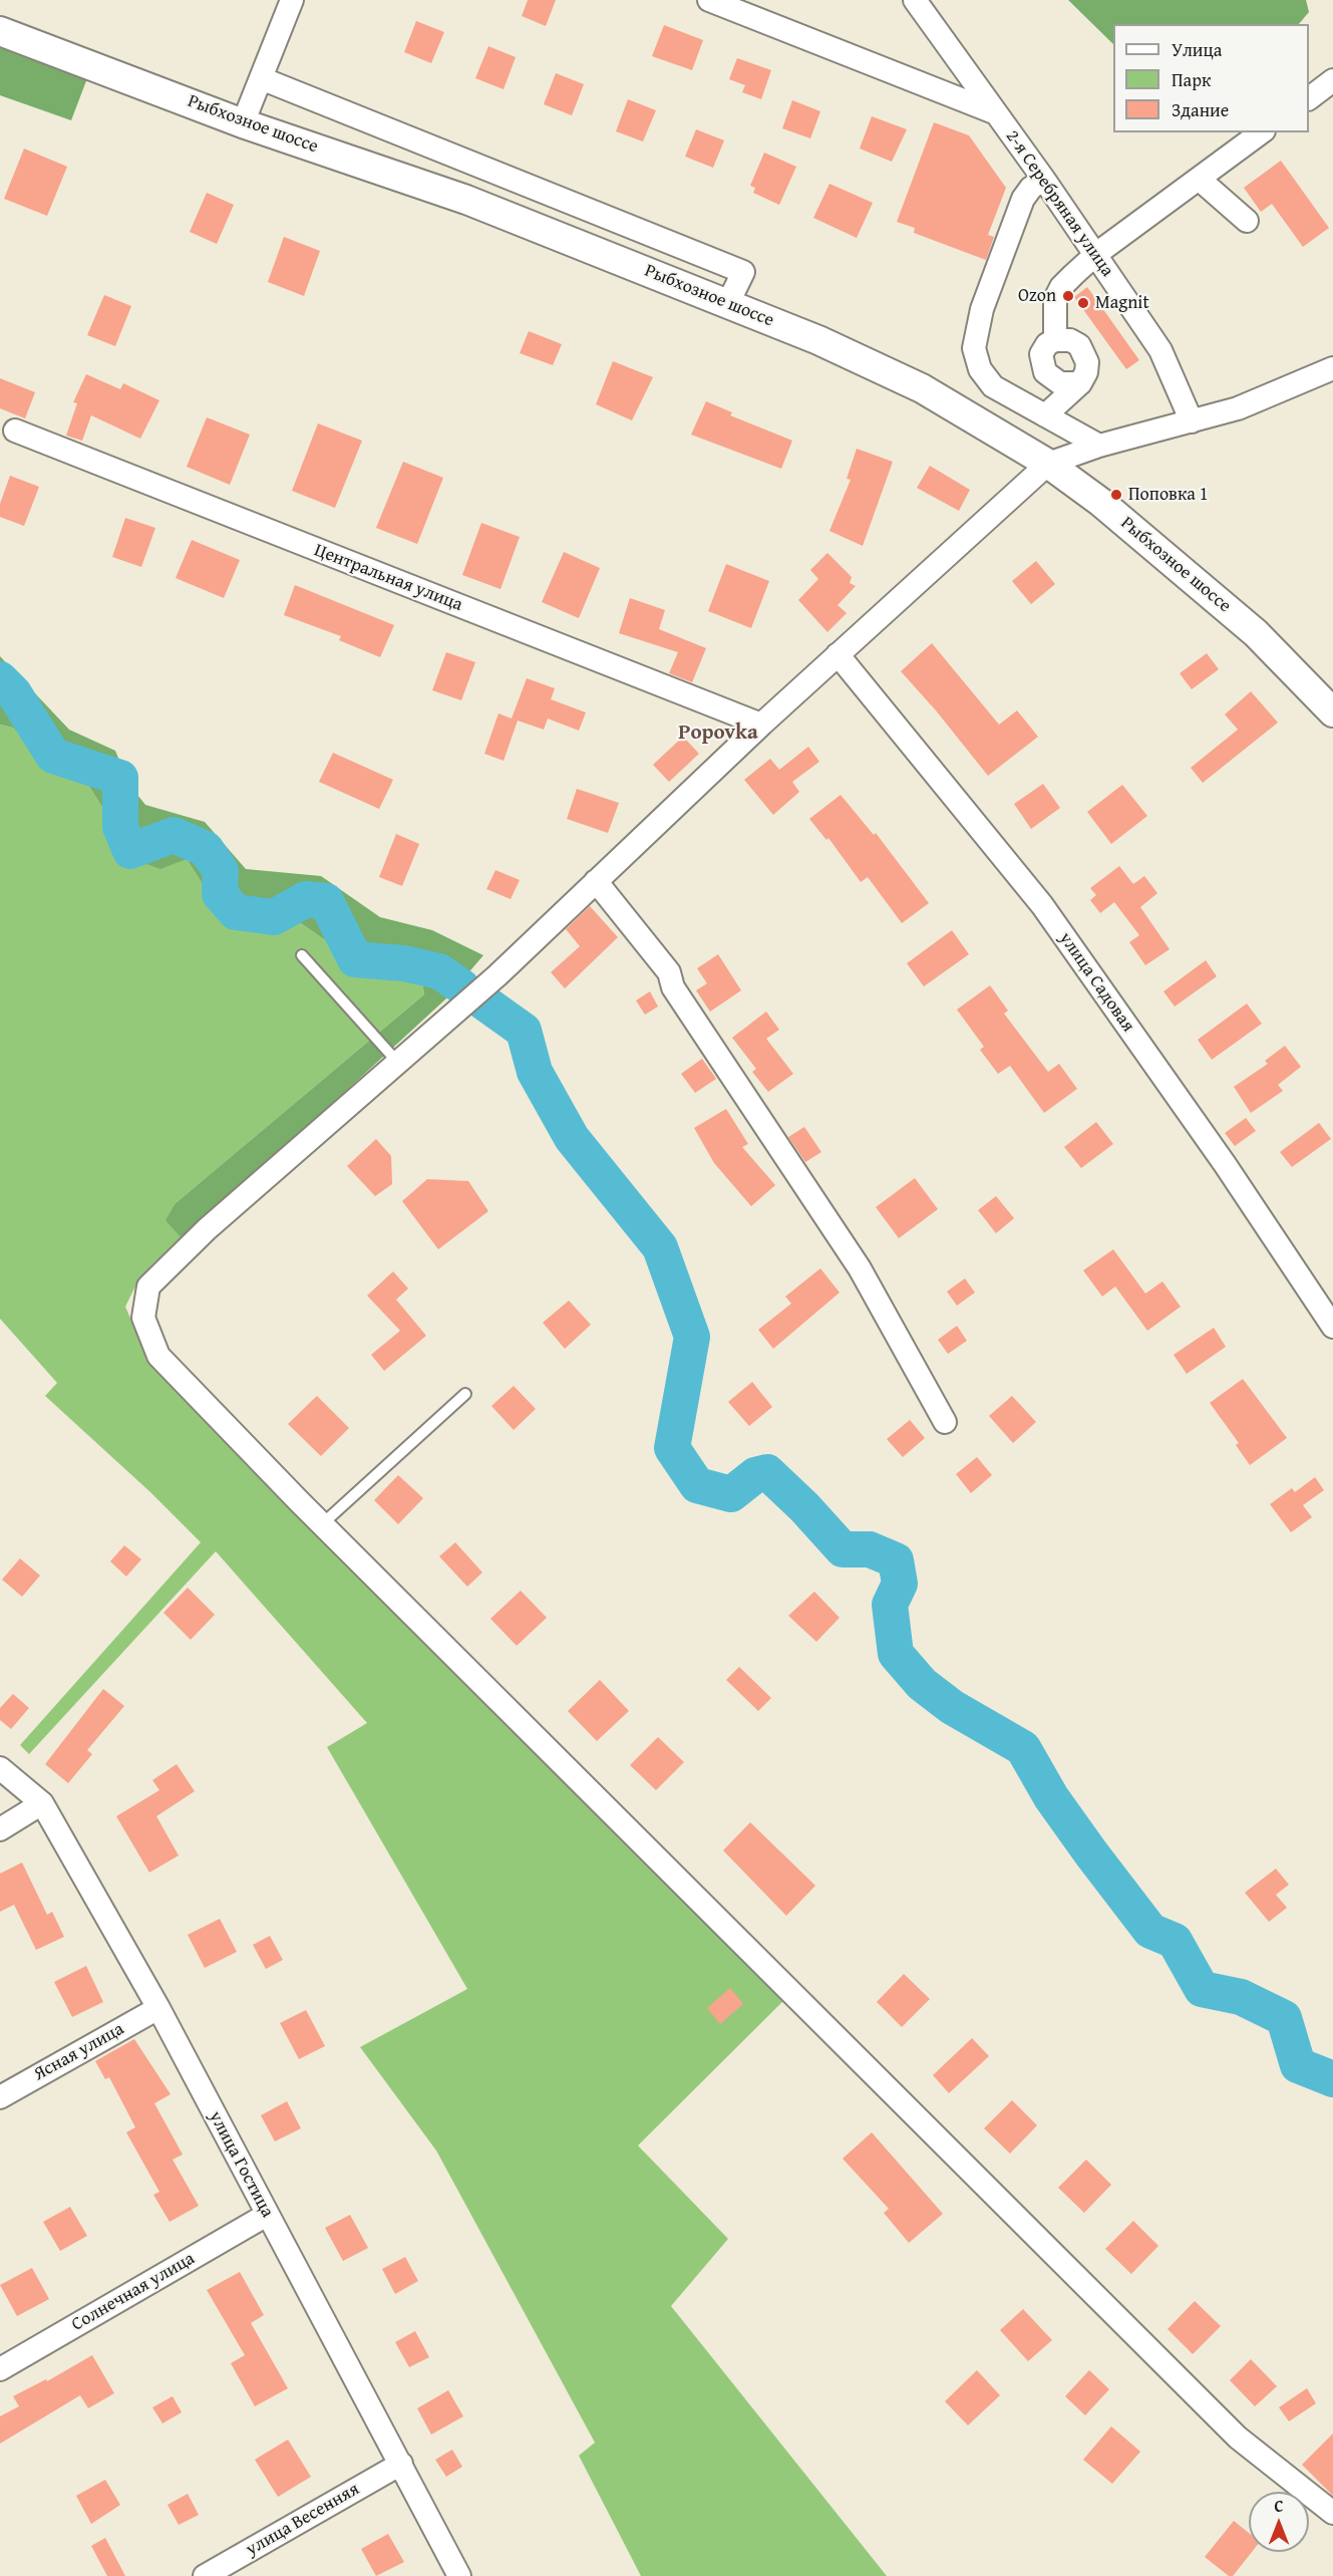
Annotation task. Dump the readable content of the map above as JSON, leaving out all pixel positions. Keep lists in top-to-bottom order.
{
  "streets": {
    "street": [
      "Рыбхозное шоссе",
      "2-я Серебряная улица",
      "Центральная улица",
      "улица Садовая",
      "Ясная улица",
      "улица Гостица",
      "Солнечная улица",
      "улица Весенняя"
    ]
  },
  "crossings": [
    ["Ясная улица", "улица Гостица"],
    ["улица Гостица", "Солнечная улица"],
    ["улица Гостица", "улица Весенняя"]
  ],
  "districts": ["Popovka"],
  "places": ["Ozon", "Magnit", "Поповка 1"],
  "legend": ["Улица", "Парк", "Здание"],
  "north": "top"
}
